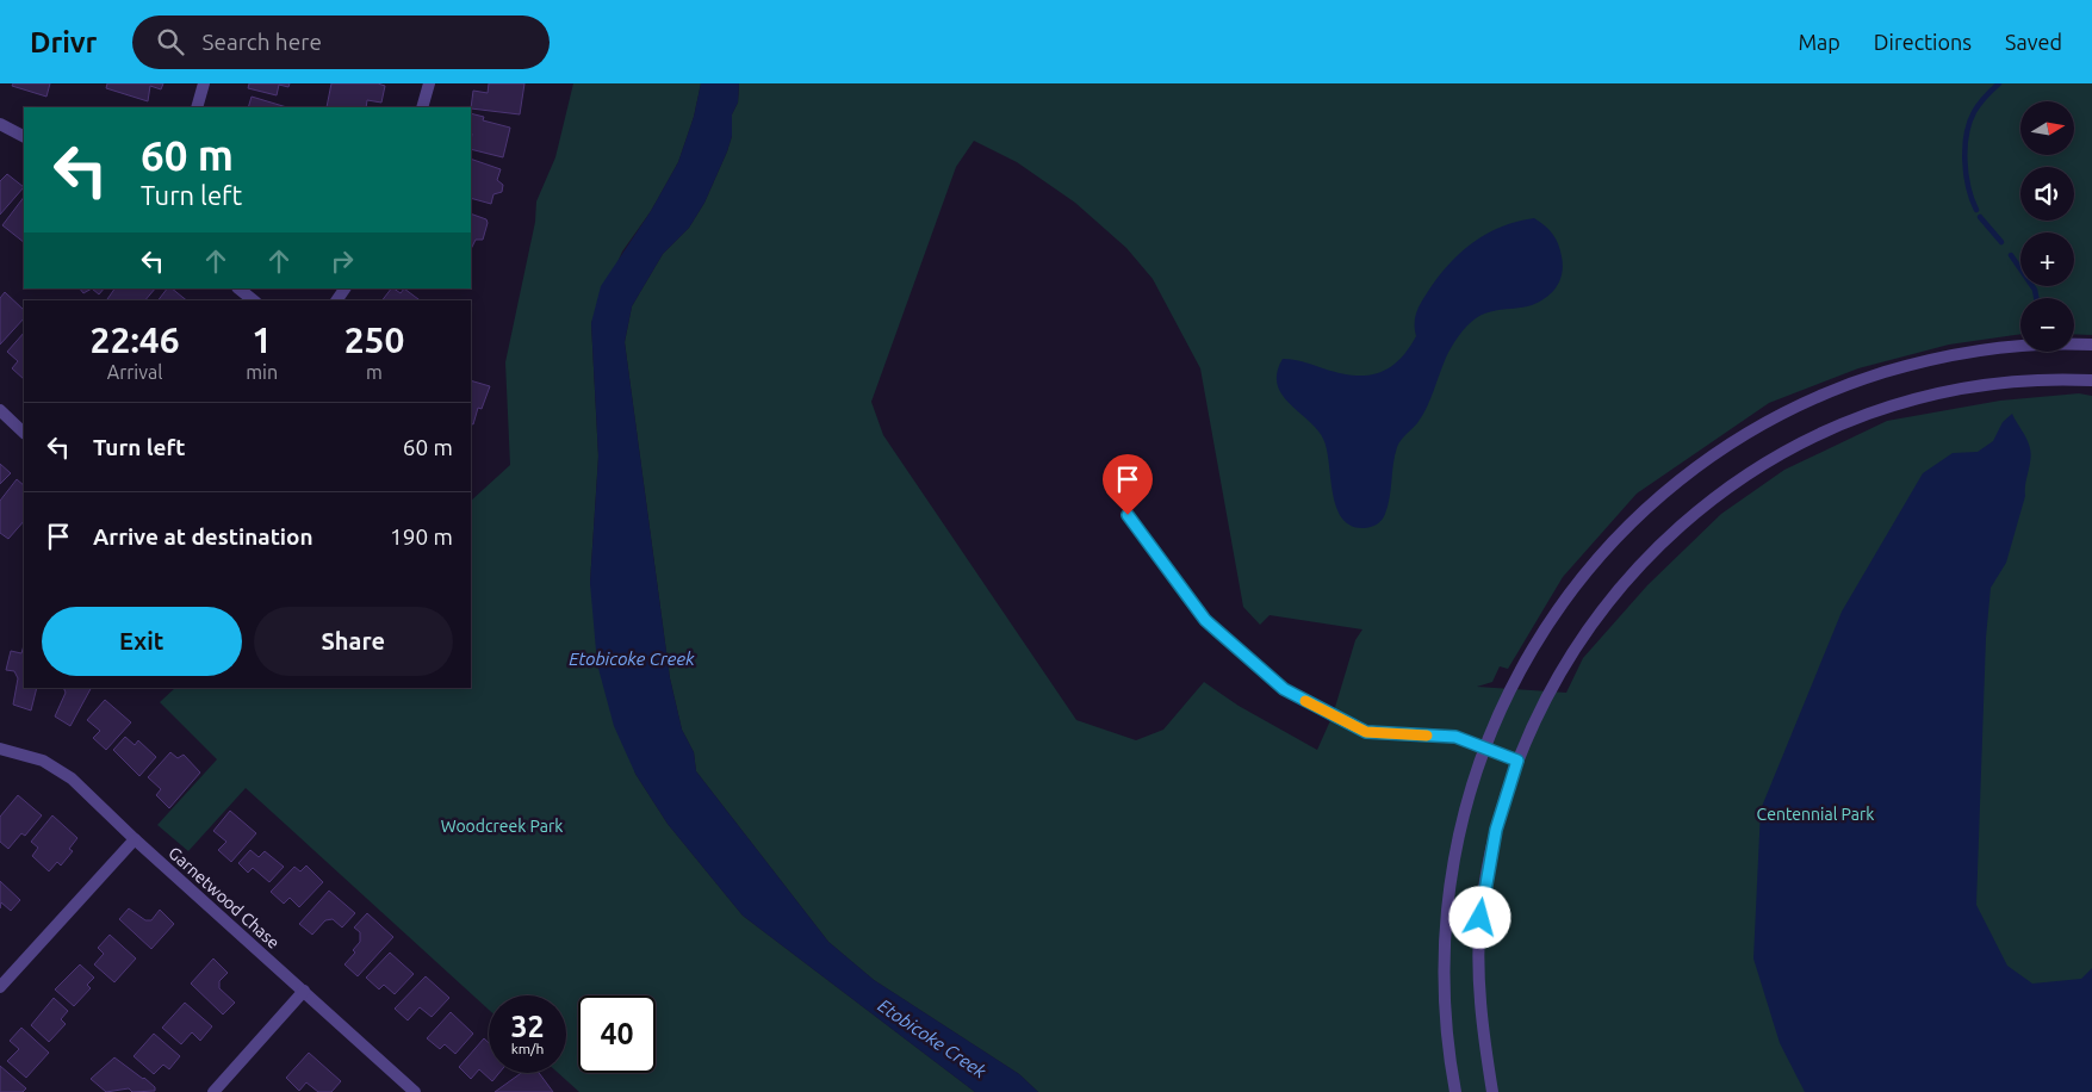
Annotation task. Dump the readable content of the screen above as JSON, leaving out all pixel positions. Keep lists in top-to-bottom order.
{
  "streets": {
    "street": ["Garnetwood Chase"]
  },
  "water": ["Etobicoke Creek"],
  "parks": ["Centennial Park", "Woodcreek Park"],
  "north": "right",
  "page": {
    "header": "Drivr",
    "search": "Search here",
    "nav": ["Map", "Directions", "Saved"],
    "map_buttons": ["+", "−"],
    "turn": ["60 m", "Turn left"],
    "eta": [
      "22:46",
      "Arrival",
      "1",
      "min",
      "250",
      "m"
    ],
    "list": [
      {
        "name": "Turn left",
        "value": "60 m"
      },
      {
        "name": "Arrive at destination",
        "value": "190 m"
      }
    ],
    "buttons": ["Exit", "Share"],
    "speed": "32 km/h",
    "limit": "40"
  }
}
